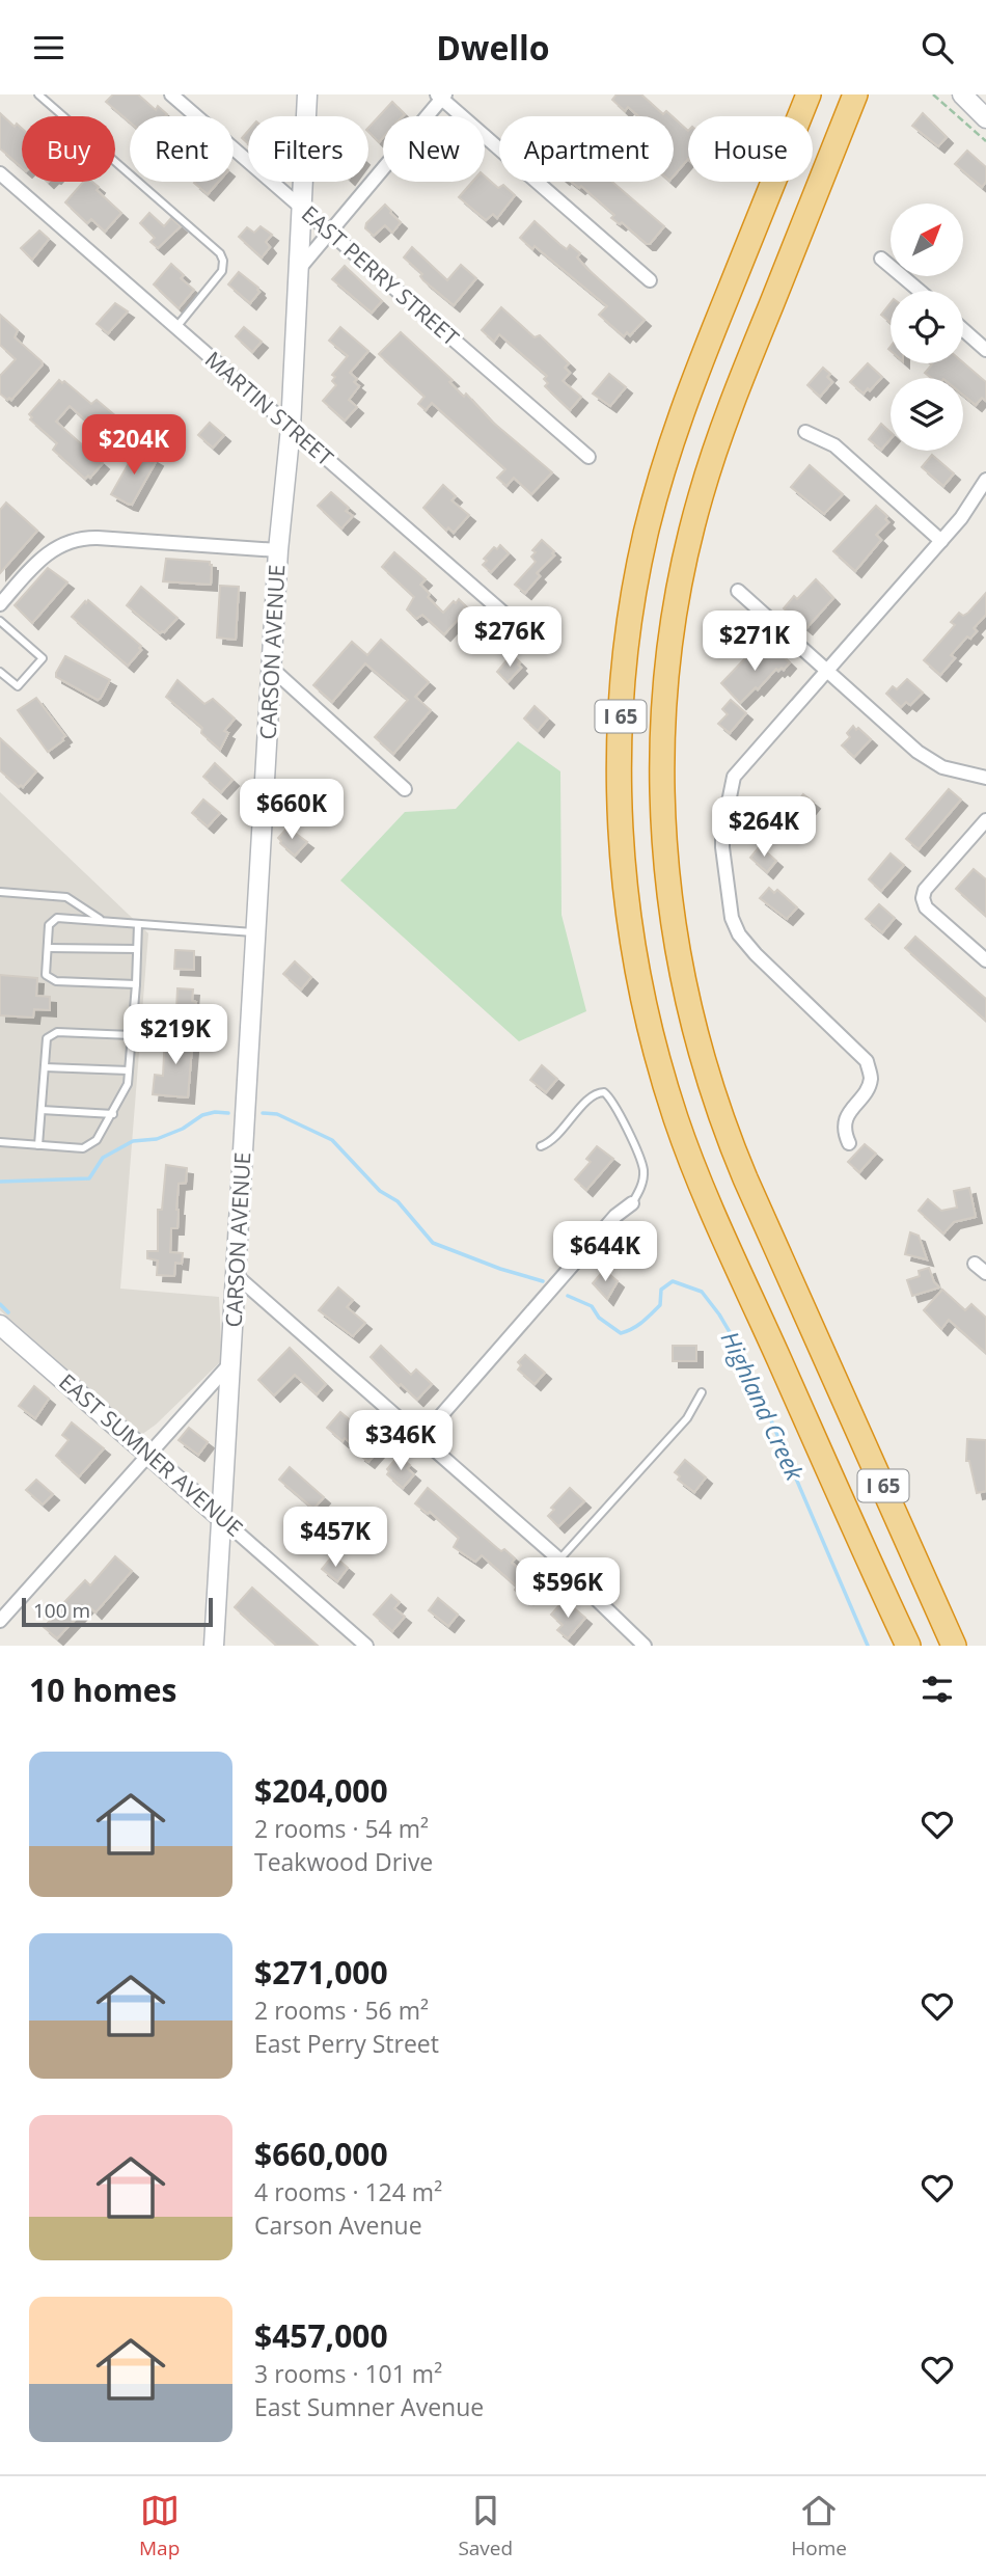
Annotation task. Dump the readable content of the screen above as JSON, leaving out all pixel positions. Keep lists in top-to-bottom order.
{
  "streets": {
    "highway": ["I 65"],
    "main road": ["CARSON AVENUE", "EAST SUMNER AVENUE"],
    "street": ["EAST PERRY STREET", "MARTIN STREET"]
  },
  "crossings": [
    ["EAST PERRY STREET", "CARSON AVENUE"],
    ["MARTIN STREET", "CARSON AVENUE"],
    ["CARSON AVENUE", "EAST SUMNER AVENUE"]
  ],
  "water": ["Highland Creek"],
  "scale_bar": "100 m",
  "north": "top right",
  "page": {
    "header": "Dwello",
    "chip": [
      "Buy",
      "Rent",
      "Filters",
      "New",
      "Apartment",
      "House"
    ],
    "price": [
      "$204K",
      "$276K",
      "$271K",
      "$660K",
      "$264K",
      "$219K",
      "$644K",
      "$346K",
      "$457K",
      "$596K"
    ],
    "scale": "100 m",
    "heading": "10 homes",
    "list": [
      {
        "name": "$204,000",
        "note": "2 rooms · 54 m² · Teakwood Drive"
      },
      {
        "name": "$271,000",
        "note": "2 rooms · 56 m² · East Perry Street"
      },
      {
        "name": "$660,000",
        "note": "4 rooms · 124 m² · Carson Avenue"
      },
      {
        "name": "$457,000",
        "note": "3 rooms · 101 m² · East Sumner Avenue"
      }
    ],
    "tabs": ["Map", "Saved", "Home"]
  }
}
